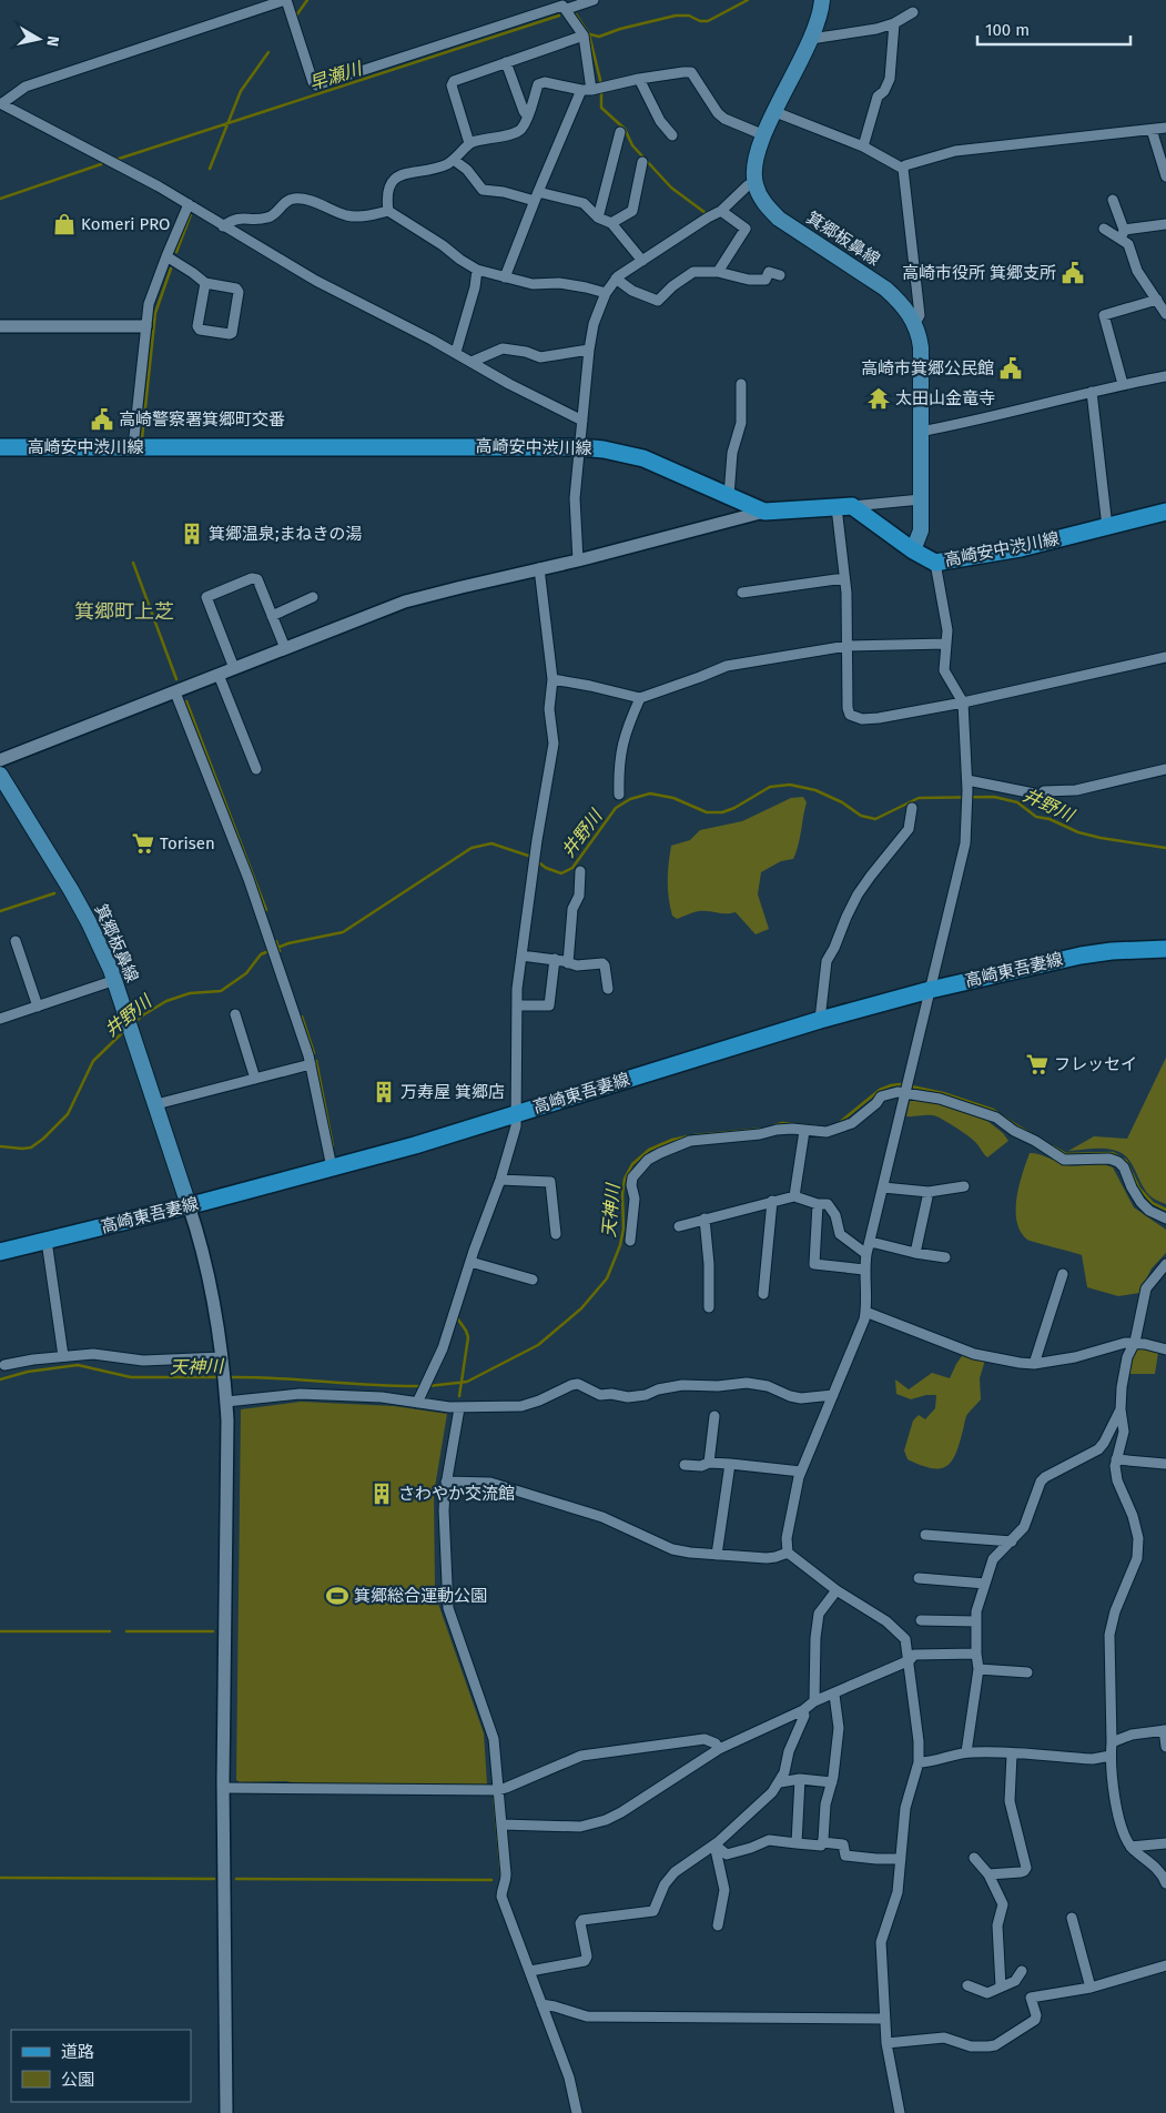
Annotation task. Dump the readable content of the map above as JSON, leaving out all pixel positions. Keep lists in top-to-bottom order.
{
  "streets": {
    "main road": ["箕郷板鼻線", "高崎安中渋川線", "高崎東吾妻線"]
  },
  "crossings": [
    ["箕郷板鼻線", "高崎安中渋川線"],
    ["箕郷板鼻線", "高崎東吾妻線"]
  ],
  "districts": ["箕郷町上芝"],
  "water": ["早瀬川", "井野川", "天神川"],
  "places": {
    "shop": ["Komeri PRO"],
    "public building": ["高崎市役所 箕郷支所", "高崎市箕郷公民館", "高崎警察署箕郷町交番"],
    "temple": ["太田山金竜寺"],
    "building": ["箕郷温泉;まねきの湯", "万寿屋 箕郷店", "さわやか交流館"],
    "supermarket": ["Torisen", "フレッセイ"],
    "sports": ["箕郷総合運動公園"]
  },
  "legend": ["道路", "公園"],
  "scale_bar": "100 m",
  "north": "right"
}
